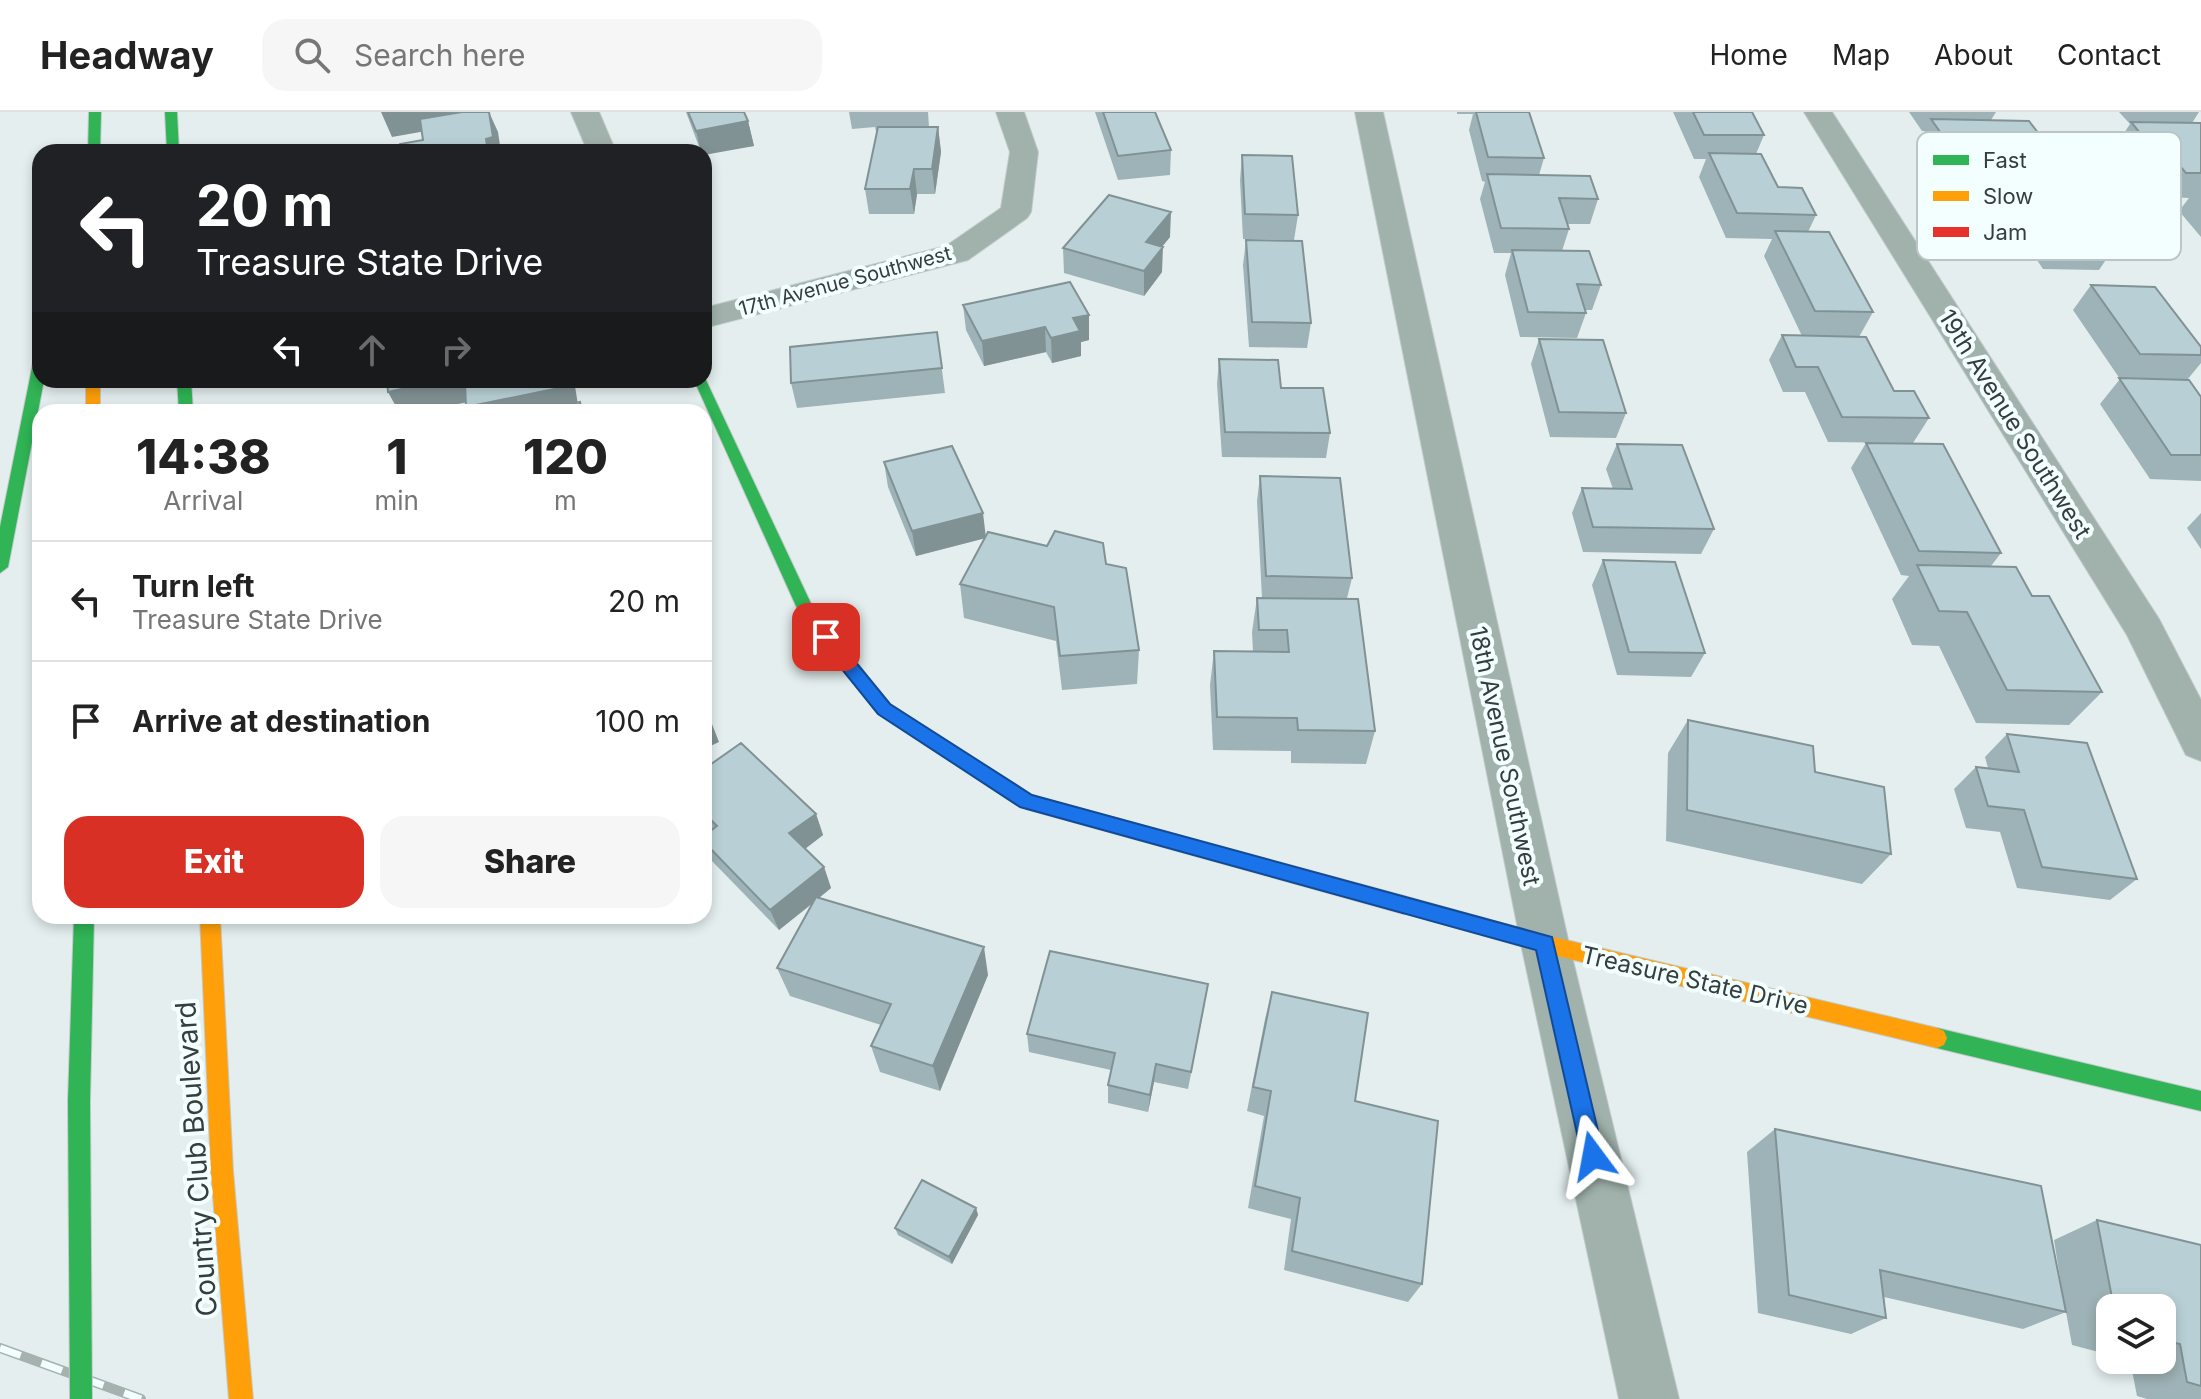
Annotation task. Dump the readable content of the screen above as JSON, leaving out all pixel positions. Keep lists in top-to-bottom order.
{
  "streets": {
    "main road": ["Treasure State Drive", "Country Club Boulevard"],
    "street": ["17th Avenue Southwest", "19th Avenue Southwest", "18th Avenue Southwest"]
  },
  "crossings": [
    ["18th Avenue Southwest", "Treasure State Drive"]
  ],
  "legend": ["Fast", "Slow", "Jam"],
  "page": {
    "header": "Headway",
    "search": "Search here",
    "nav": [
      "Home",
      "Map",
      "About",
      "Contact"
    ],
    "turn": ["20 m", "Treasure State Drive"],
    "eta": [
      "14:38",
      "Arrival",
      "1",
      "min",
      "120",
      "m"
    ],
    "list": [
      {
        "name": "Turn left",
        "note": "Treasure State Drive",
        "value": "20 m"
      },
      {
        "name": "Arrive at destination",
        "value": "100 m"
      }
    ],
    "buttons": ["Exit", "Share"]
  }
}
